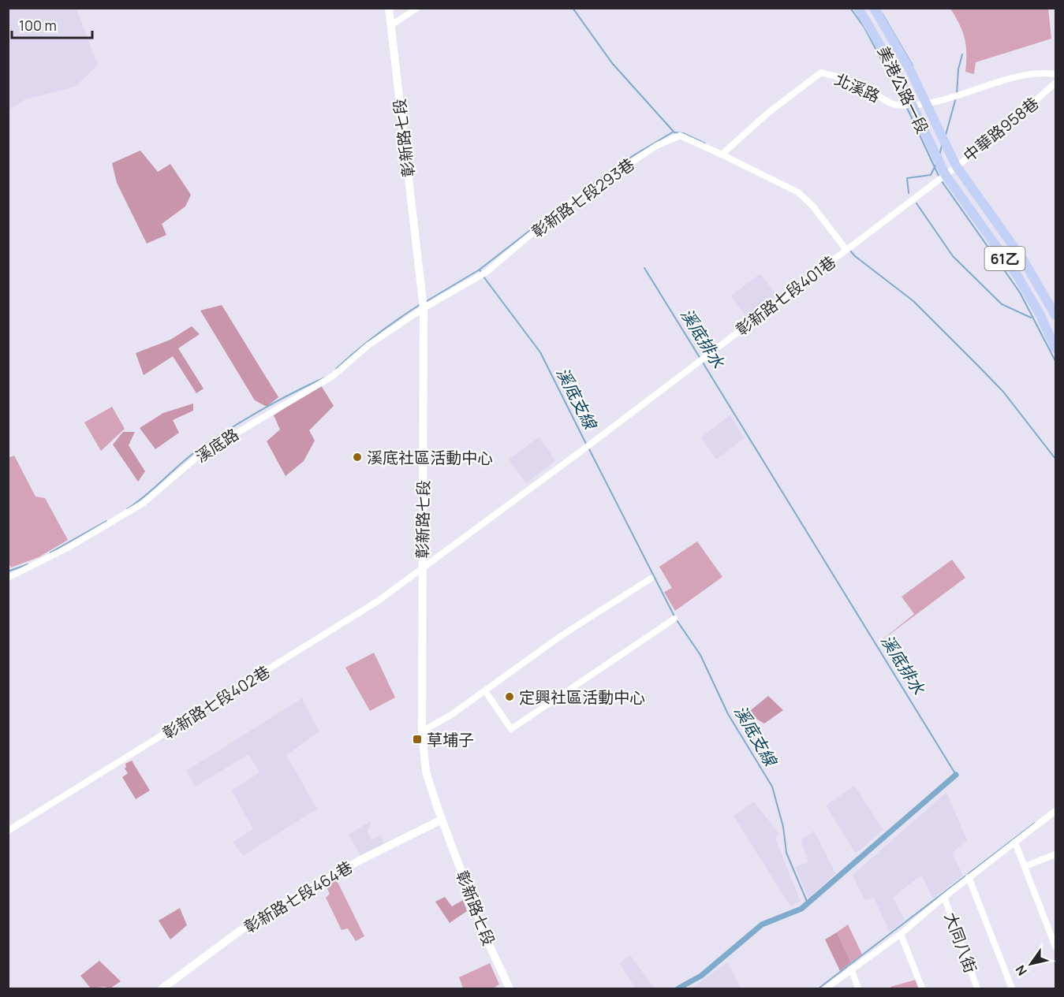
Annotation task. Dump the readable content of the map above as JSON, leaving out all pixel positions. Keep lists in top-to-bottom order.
{
  "streets": {
    "main road": ["美港公路一段", "61乙"],
    "street": [
      "北溪路",
      "中華路958巷",
      "彰新路七段",
      "彰新路七段293巷",
      "彰新路七段401巷",
      "溪底路",
      "彰新路七段402巷",
      "彰新路七段464巷",
      "大同八街"
    ]
  },
  "crossings": [
    ["北溪路", "美港公路一段"],
    ["北溪路", "彰新路七段293巷"],
    ["美港公路一段", "中華路958巷"],
    ["美港公路一段", "61乙"],
    ["美港公路一段", "彰新路七段401巷"],
    ["中華路958巷", "61乙"],
    ["中華路958巷", "彰新路七段401巷"],
    ["彰新路七段", "彰新路七段293巷"],
    ["彰新路七段", "彰新路七段401巷"],
    ["彰新路七段", "溪底路"],
    ["彰新路七段", "彰新路七段402巷"],
    ["彰新路七段", "彰新路七段464巷"],
    ["彰新路七段293巷", "溪底路"],
    ["61乙", "彰新路七段401巷"],
    ["彰新路七段401巷", "彰新路七段402巷"]
  ],
  "water": ["溪底排水", "溪底支線"],
  "places": {
    "other": ["溪底社區活動中心", "定興社區活動中心"],
    "transit": ["草埔子"]
  },
  "scale_bar": "100 m",
  "north": "bottom left"
}
